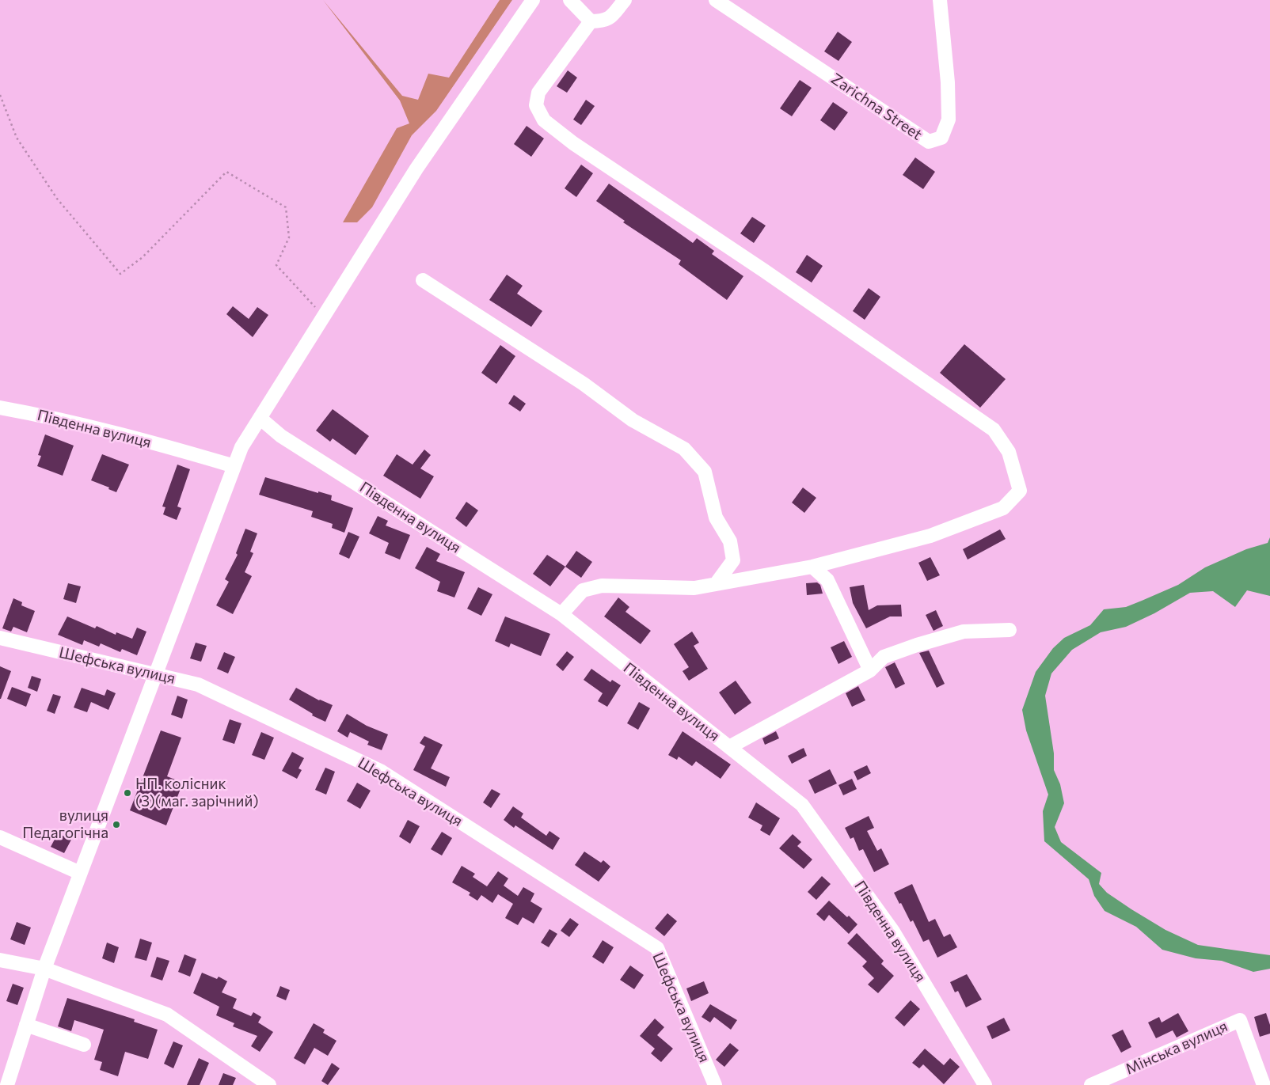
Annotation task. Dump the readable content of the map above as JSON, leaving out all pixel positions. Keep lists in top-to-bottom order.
{
  "streets": {
    "street": [
      "Zarichna Street",
      "Південна вулиця",
      "Шефська вулиця",
      "Мінська вулиця"
    ]
  },
  "places": ["НП. колісник (3)(маг. зарічний)", "вулиця Педагогічна"]
}
